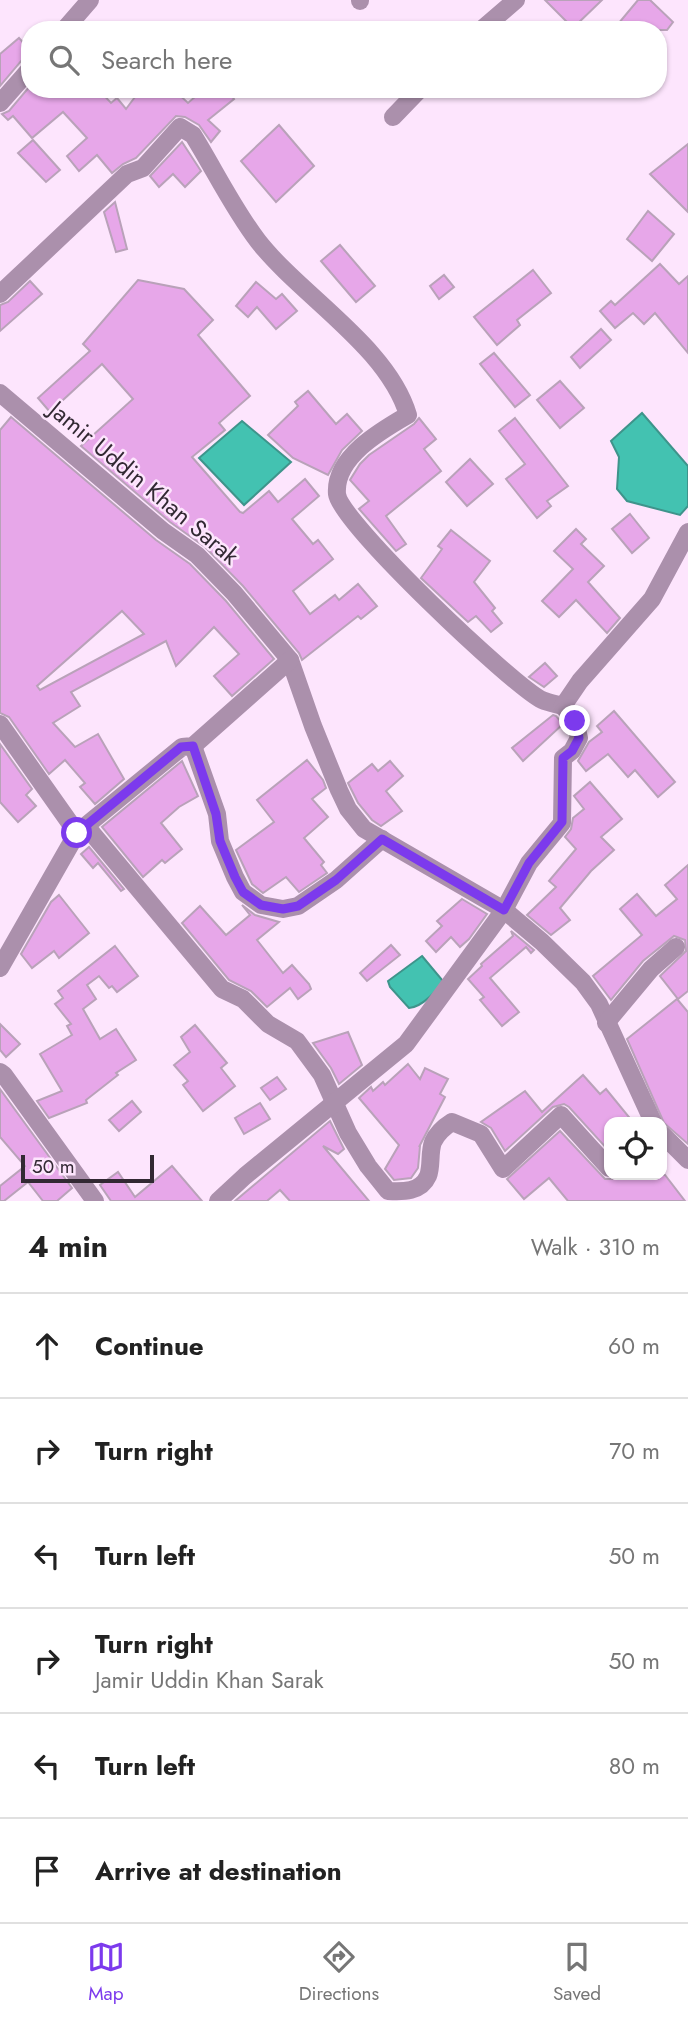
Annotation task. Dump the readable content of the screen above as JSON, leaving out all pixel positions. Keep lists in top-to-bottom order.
{
  "streets": {
    "street": ["Jamir Uddin Khan Sarak"]
  },
  "scale_bar": "50 m",
  "page": {
    "search": "Search here",
    "scale": "50 m",
    "heading": ["4 min", "Walk · 310 m"],
    "list": [
      ["Continue", "60 m"],
      ["Turn right", "70 m"],
      ["Turn left", "50 m"],
      ["Turn right", "Jamir Uddin Khan Sarak", "50 m"],
      ["Turn left", "80 m"],
      "Arrive at destination"
    ],
    "nav": ["Map", "Directions", "Saved"]
  }
}
